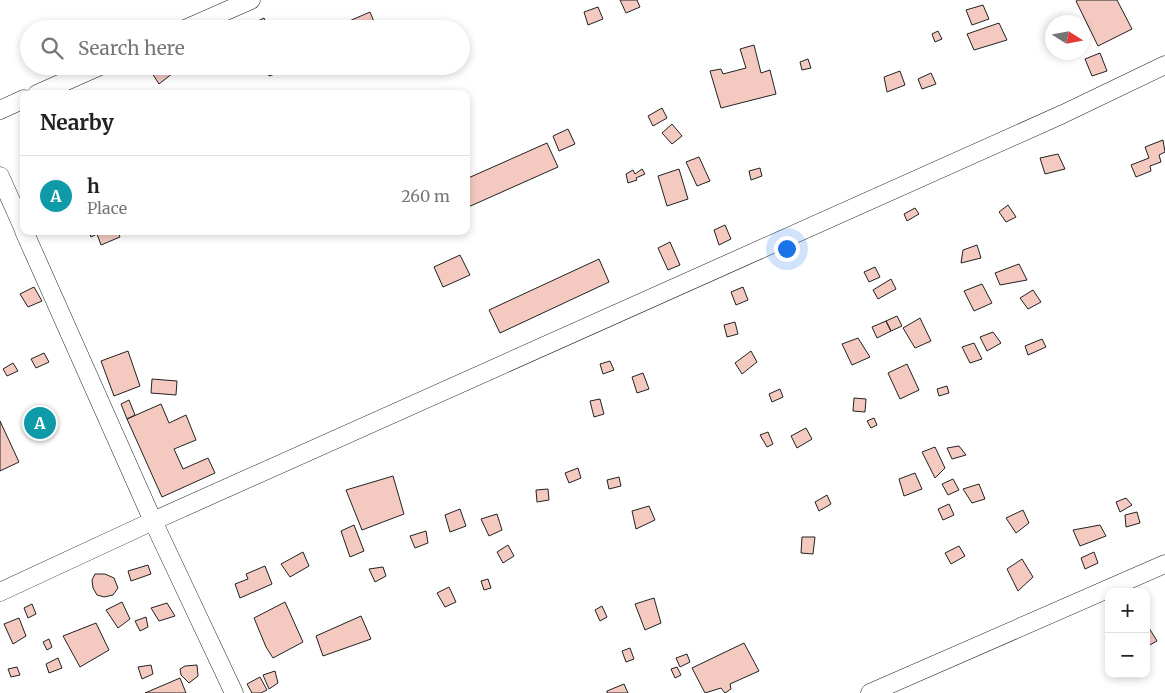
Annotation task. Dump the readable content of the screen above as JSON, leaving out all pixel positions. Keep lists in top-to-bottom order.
{
  "north": "right",
  "page": {
    "search": "Search here",
    "heading": "Nearby",
    "list": [
      {
        "mark": "A",
        "name": "h",
        "note": "Place",
        "value": "260 m"
      }
    ],
    "pins": "A",
    "map_buttons": ["+", "−"]
  }
}
